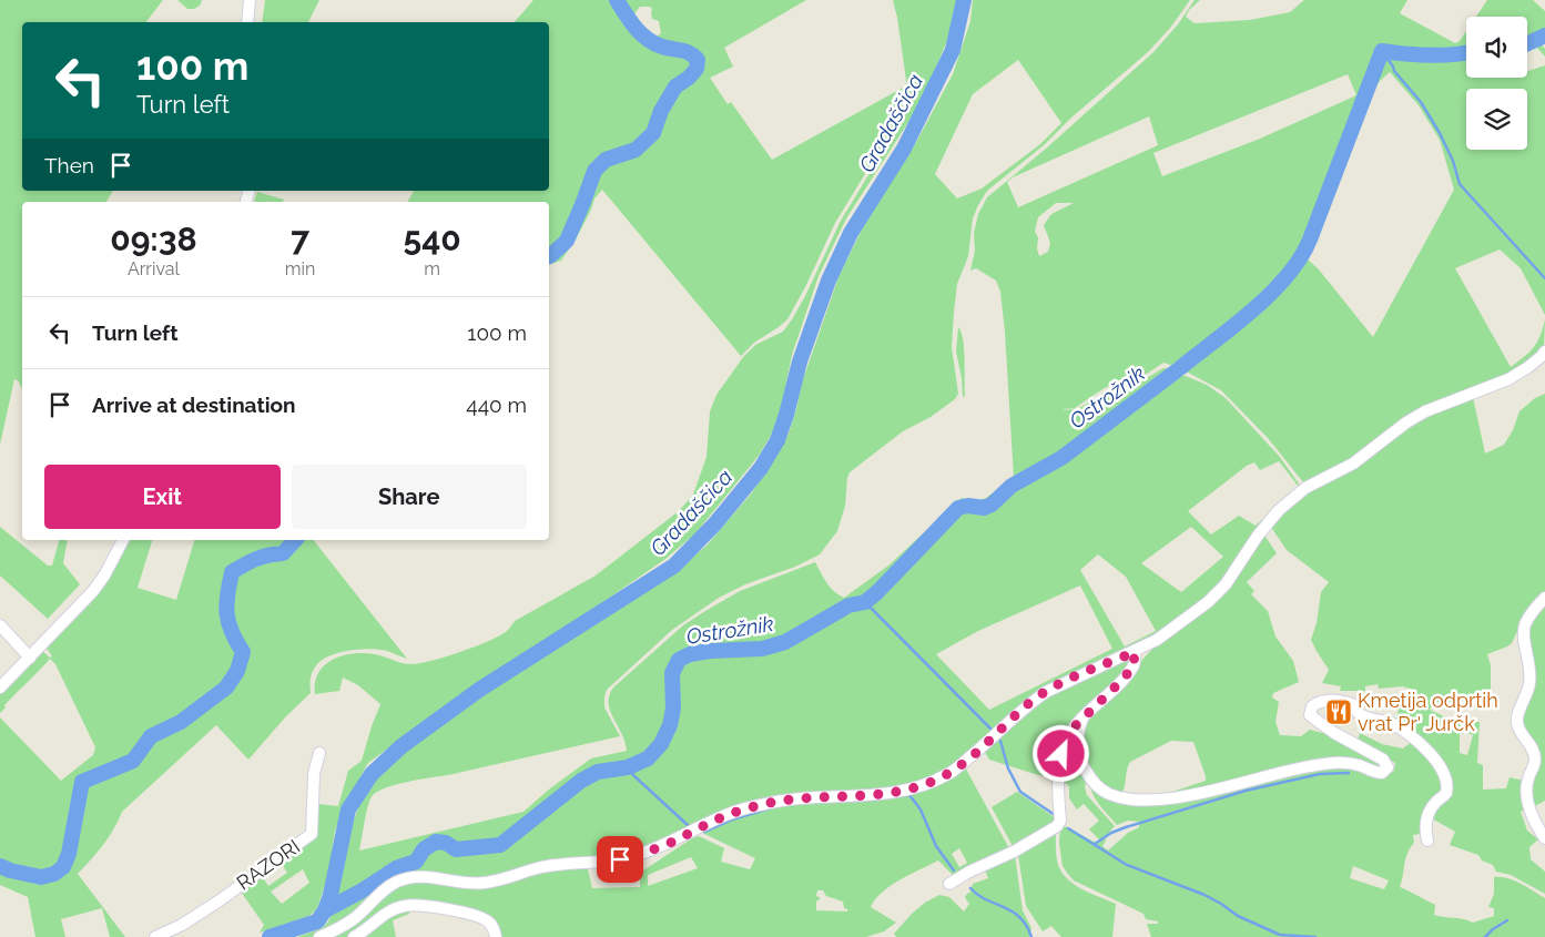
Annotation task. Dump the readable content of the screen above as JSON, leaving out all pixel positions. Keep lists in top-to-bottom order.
{
  "streets": {
    "street": ["RAZORI"]
  },
  "water": ["Gradaščica", "Ostrožnik"],
  "places": {
    "restaurant": ["Kmetija odprtih vrat Pr' Jurčk"]
  },
  "page": {
    "turn": ["100 m", "Turn left"],
    "then": "Then",
    "eta": [
      "09:38",
      "Arrival",
      "7",
      "min",
      "540",
      "m"
    ],
    "list": [
      {
        "name": "Turn left",
        "value": "100 m"
      },
      {
        "name": "Arrive at destination",
        "value": "440 m"
      }
    ],
    "buttons": ["Exit", "Share"]
  }
}
